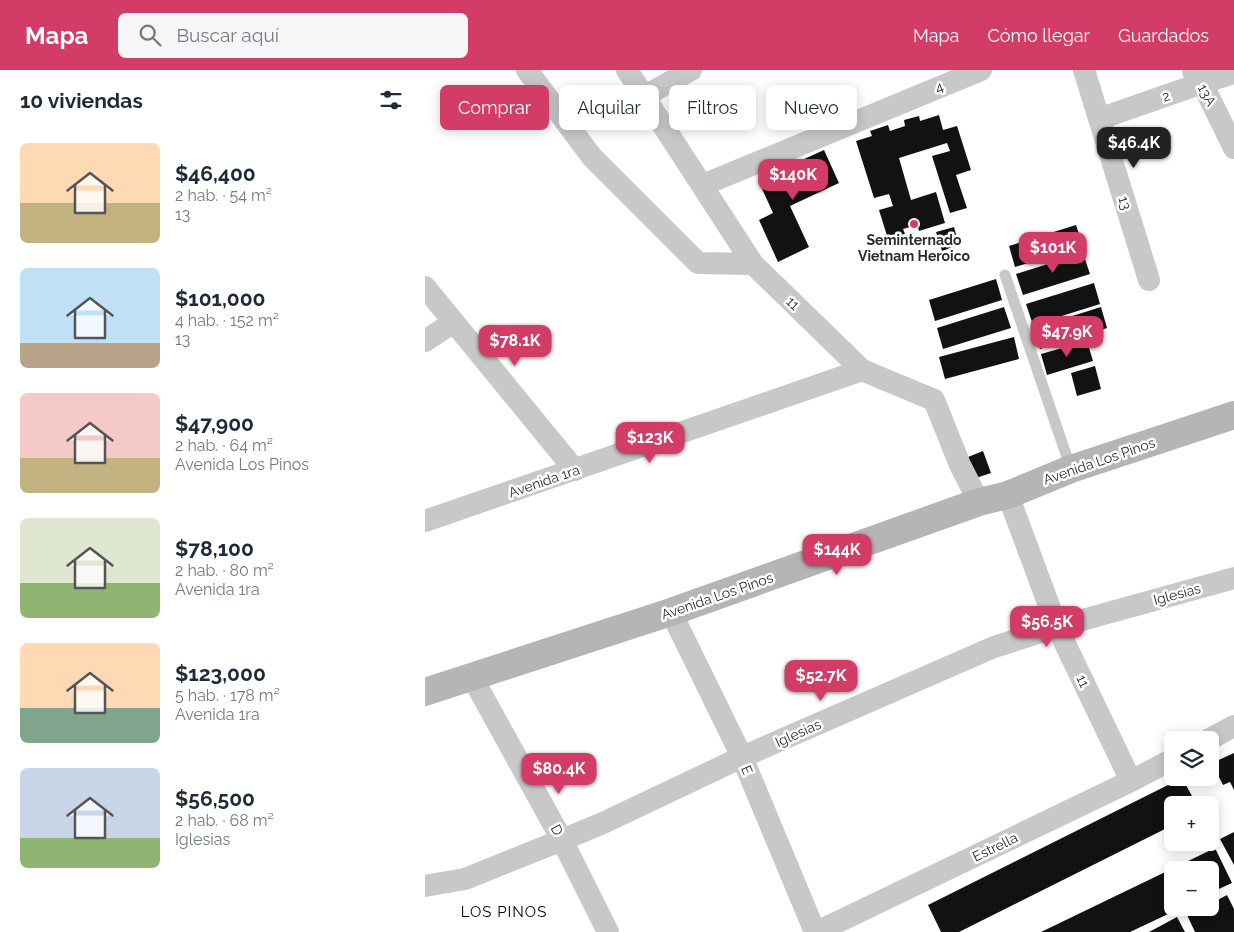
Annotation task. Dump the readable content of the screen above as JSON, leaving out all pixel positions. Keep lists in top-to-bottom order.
{
  "streets": {
    "street": [
      "4",
      "13A",
      "2",
      "13",
      "11",
      "Avenida Los Pinos",
      "Avenida 1ra",
      "Iglesias",
      "E",
      "D",
      "Estrella"
    ]
  },
  "crossings": [
    ["4", "11"],
    ["13A", "2"],
    ["2", "13"],
    ["11", "Avenida Los Pinos"],
    ["11", "Avenida 1ra"],
    ["11", "Iglesias"],
    ["11", "Estrella"],
    ["Avenida Los Pinos", "E"],
    ["Avenida Los Pinos", "D"],
    ["Iglesias", "E"],
    ["Iglesias", "D"],
    ["E", "Estrella"]
  ],
  "districts": ["LOS PINOS"],
  "places": ["Seminternado Vietnam Heroico"],
  "page": {
    "header": "Mapa",
    "search": "Buscar aquí",
    "nav": ["Mapa", "Cómo llegar", "Guardados"],
    "heading": "10 viviendas",
    "chip": [
      "Comprar",
      "Alquilar",
      "Filtros",
      "Nuevo"
    ],
    "price": [
      "$46.4K",
      "$140K",
      "$101K",
      "$47.9K",
      "$78.1K",
      "$123K",
      "$144K",
      "$56.5K",
      "$52.7K",
      "$80.4K"
    ],
    "list": [
      {
        "name": "$46,400",
        "note": "2 hab. · 54 m² · 13"
      },
      {
        "name": "$101,000",
        "note": "4 hab. · 152 m² · 13"
      },
      {
        "name": "$47,900",
        "note": "2 hab. · 64 m² · Avenida Los Pinos"
      },
      {
        "name": "$78,100",
        "note": "2 hab. · 80 m² · Avenida 1ra"
      },
      {
        "name": "$123,000",
        "note": "5 hab. · 178 m² · Avenida 1ra"
      },
      {
        "name": "$56,500",
        "note": "2 hab. · 68 m² · Iglesias"
      }
    ],
    "map_buttons": ["+", "−"]
  }
}
